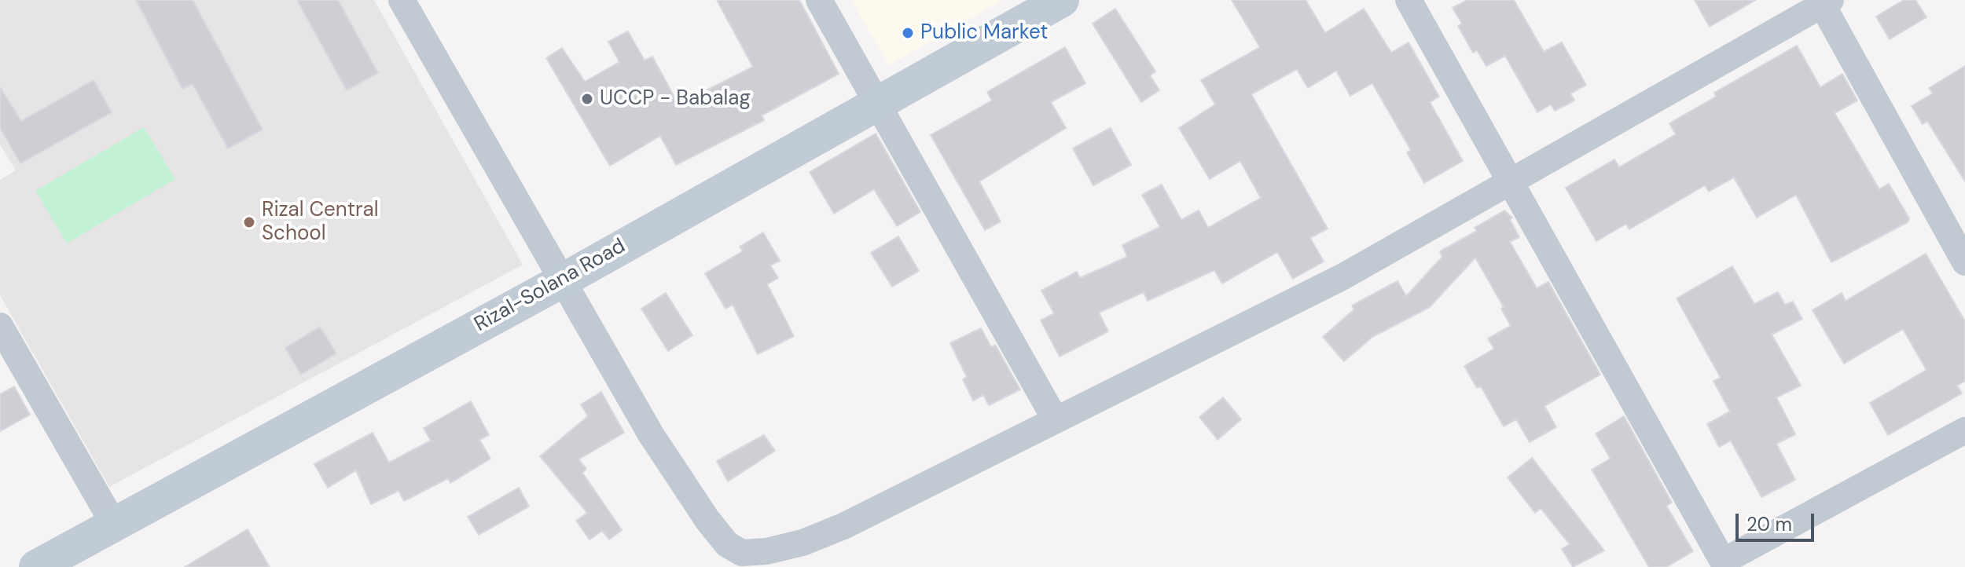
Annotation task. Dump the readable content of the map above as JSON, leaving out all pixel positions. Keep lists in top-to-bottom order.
{
  "streets": {
    "main road": ["Rizal-Solana Road"]
  },
  "places": ["Public Market", "UCCP - Babalag", "Rizal Central School"],
  "scale_bar": "20 m"
}
